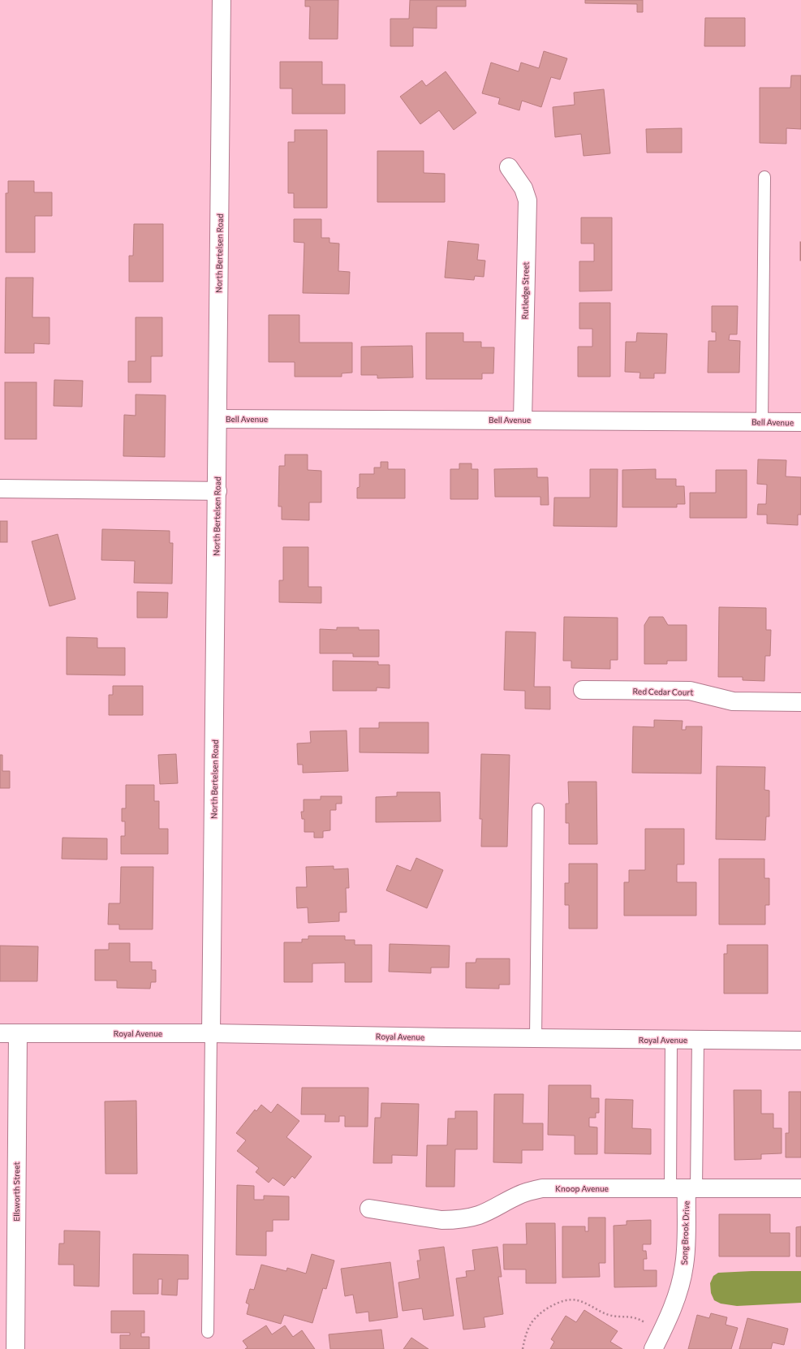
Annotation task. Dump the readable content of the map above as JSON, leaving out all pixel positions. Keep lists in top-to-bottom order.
{
  "streets": {
    "street": [
      "North Bertelsen Road",
      "Rutledge Street",
      "Bell Avenue",
      "Red Cedar Court",
      "Royal Avenue",
      "Knoop Avenue",
      "Ellsworth Street",
      "Song Brook Drive"
    ]
  },
  "crossings": [
    ["North Bertelsen Road", "Bell Avenue"],
    ["North Bertelsen Road", "Royal Avenue"],
    ["Rutledge Street", "Bell Avenue"],
    ["Royal Avenue", "Ellsworth Street"],
    ["Knoop Avenue", "Song Brook Drive"]
  ]
}
